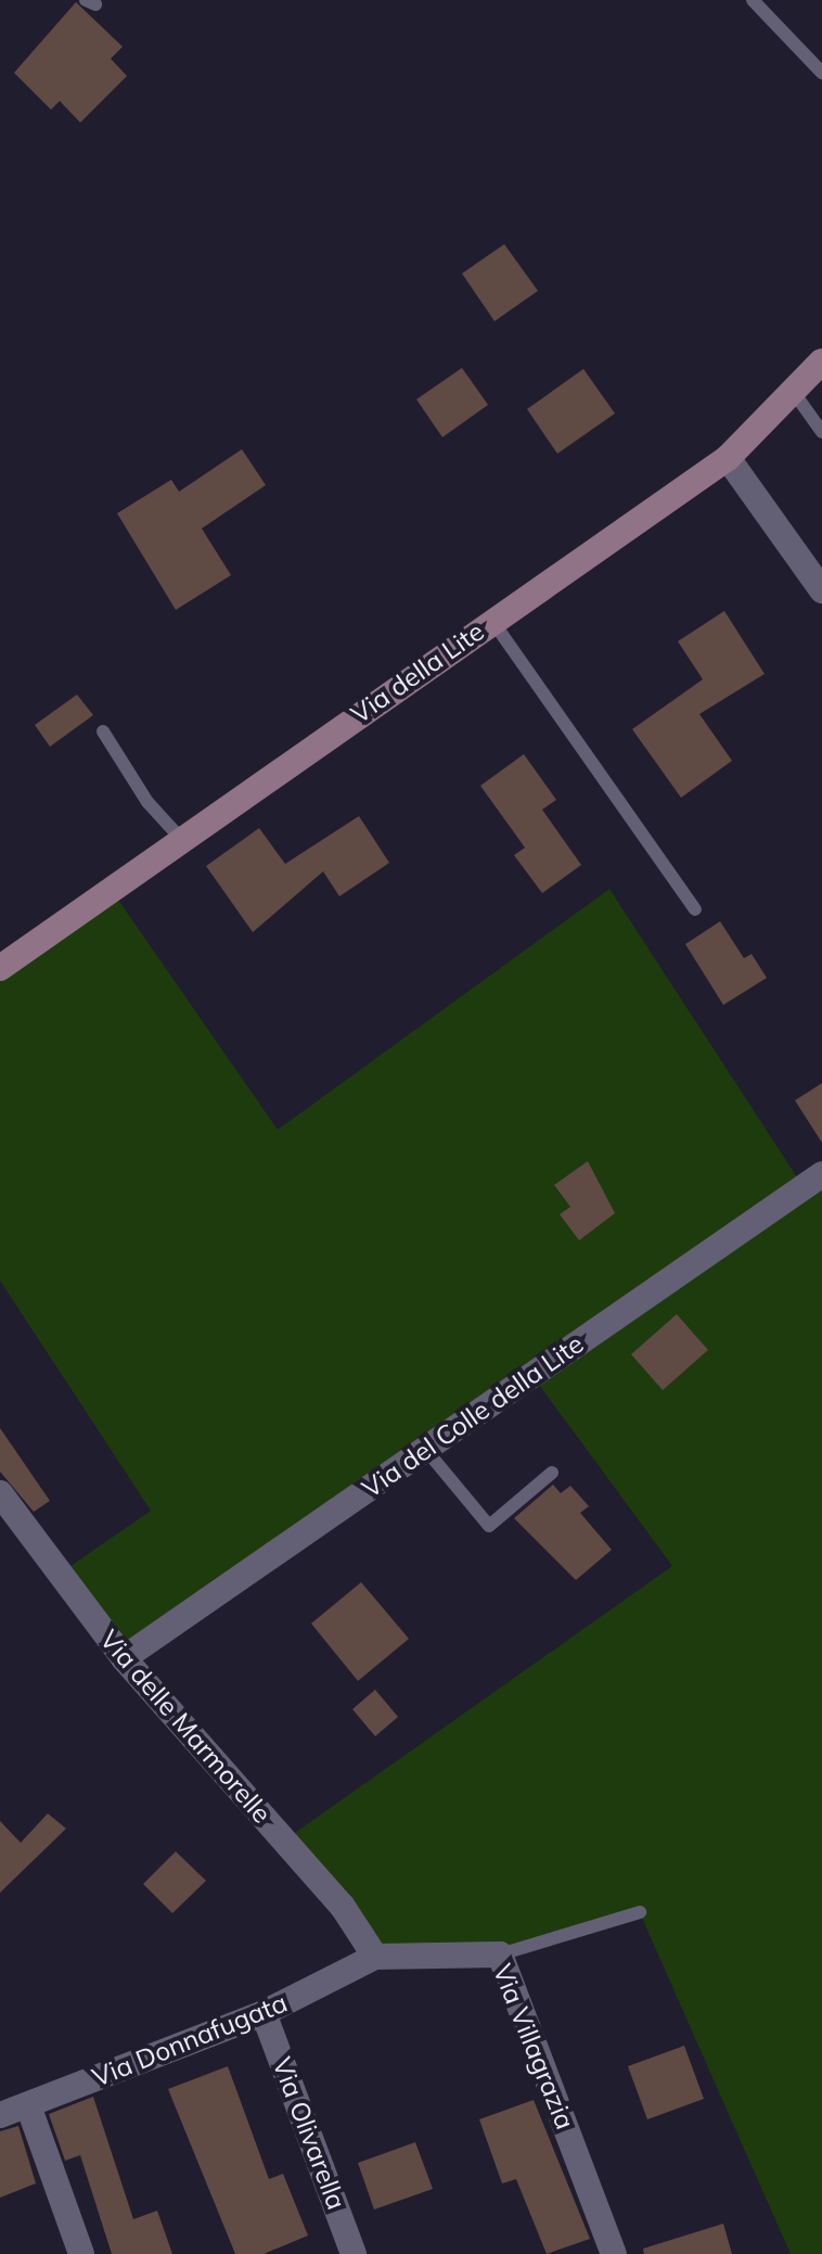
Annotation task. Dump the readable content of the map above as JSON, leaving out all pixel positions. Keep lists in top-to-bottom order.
{
  "streets": {
    "street": [
      "Via della Lite",
      "Via del Colle della Lite",
      "Via delle Marmorelle",
      "Via Donnafugata",
      "Via Villagrazia",
      "Via Olivarella"
    ]
  },
  "crossings": [
    ["Via del Colle della Lite", "Via delle Marmorelle"],
    ["Via delle Marmorelle", "Via Donnafugata"],
    ["Via delle Marmorelle", "Via Villagrazia"],
    ["Via Donnafugata", "Via Villagrazia"],
    ["Via Donnafugata", "Via Olivarella"]
  ]
}
